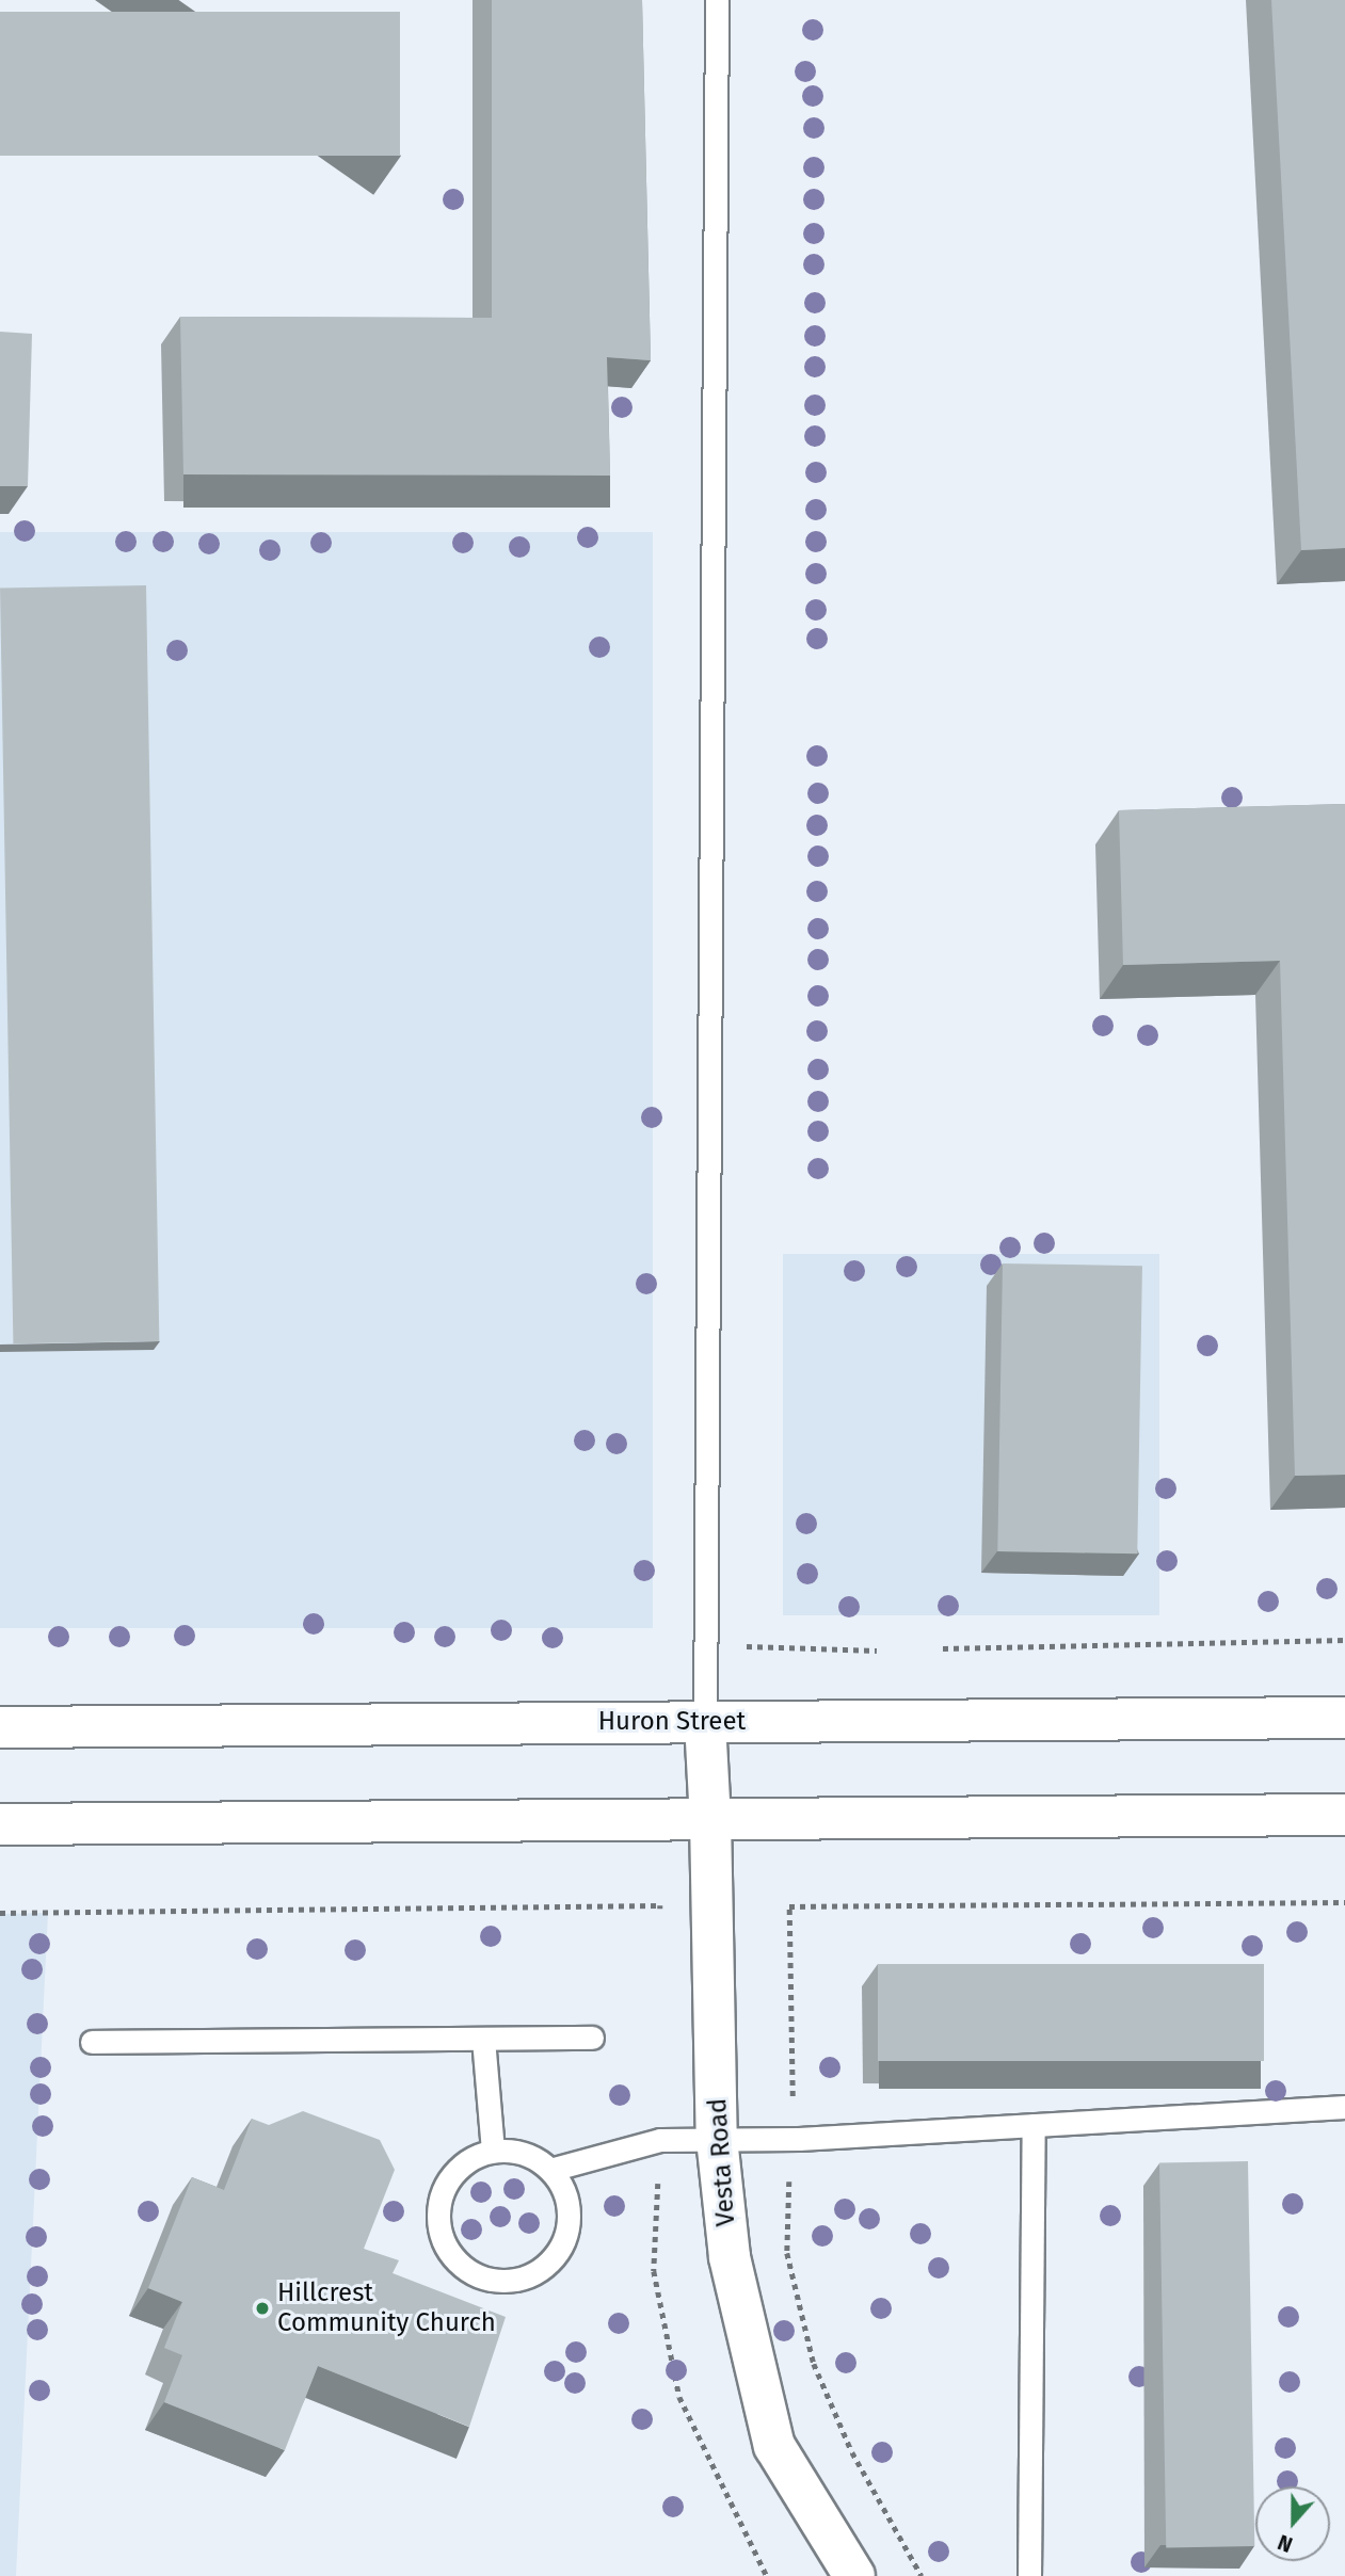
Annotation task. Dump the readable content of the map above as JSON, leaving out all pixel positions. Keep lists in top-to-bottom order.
{
  "streets": {
    "main road": ["Huron Street", "Vesta Road"]
  },
  "crossings": [
    ["Huron Street", "Vesta Road"]
  ],
  "places": ["Hillcrest Community Church"],
  "north": "bottom"
}
